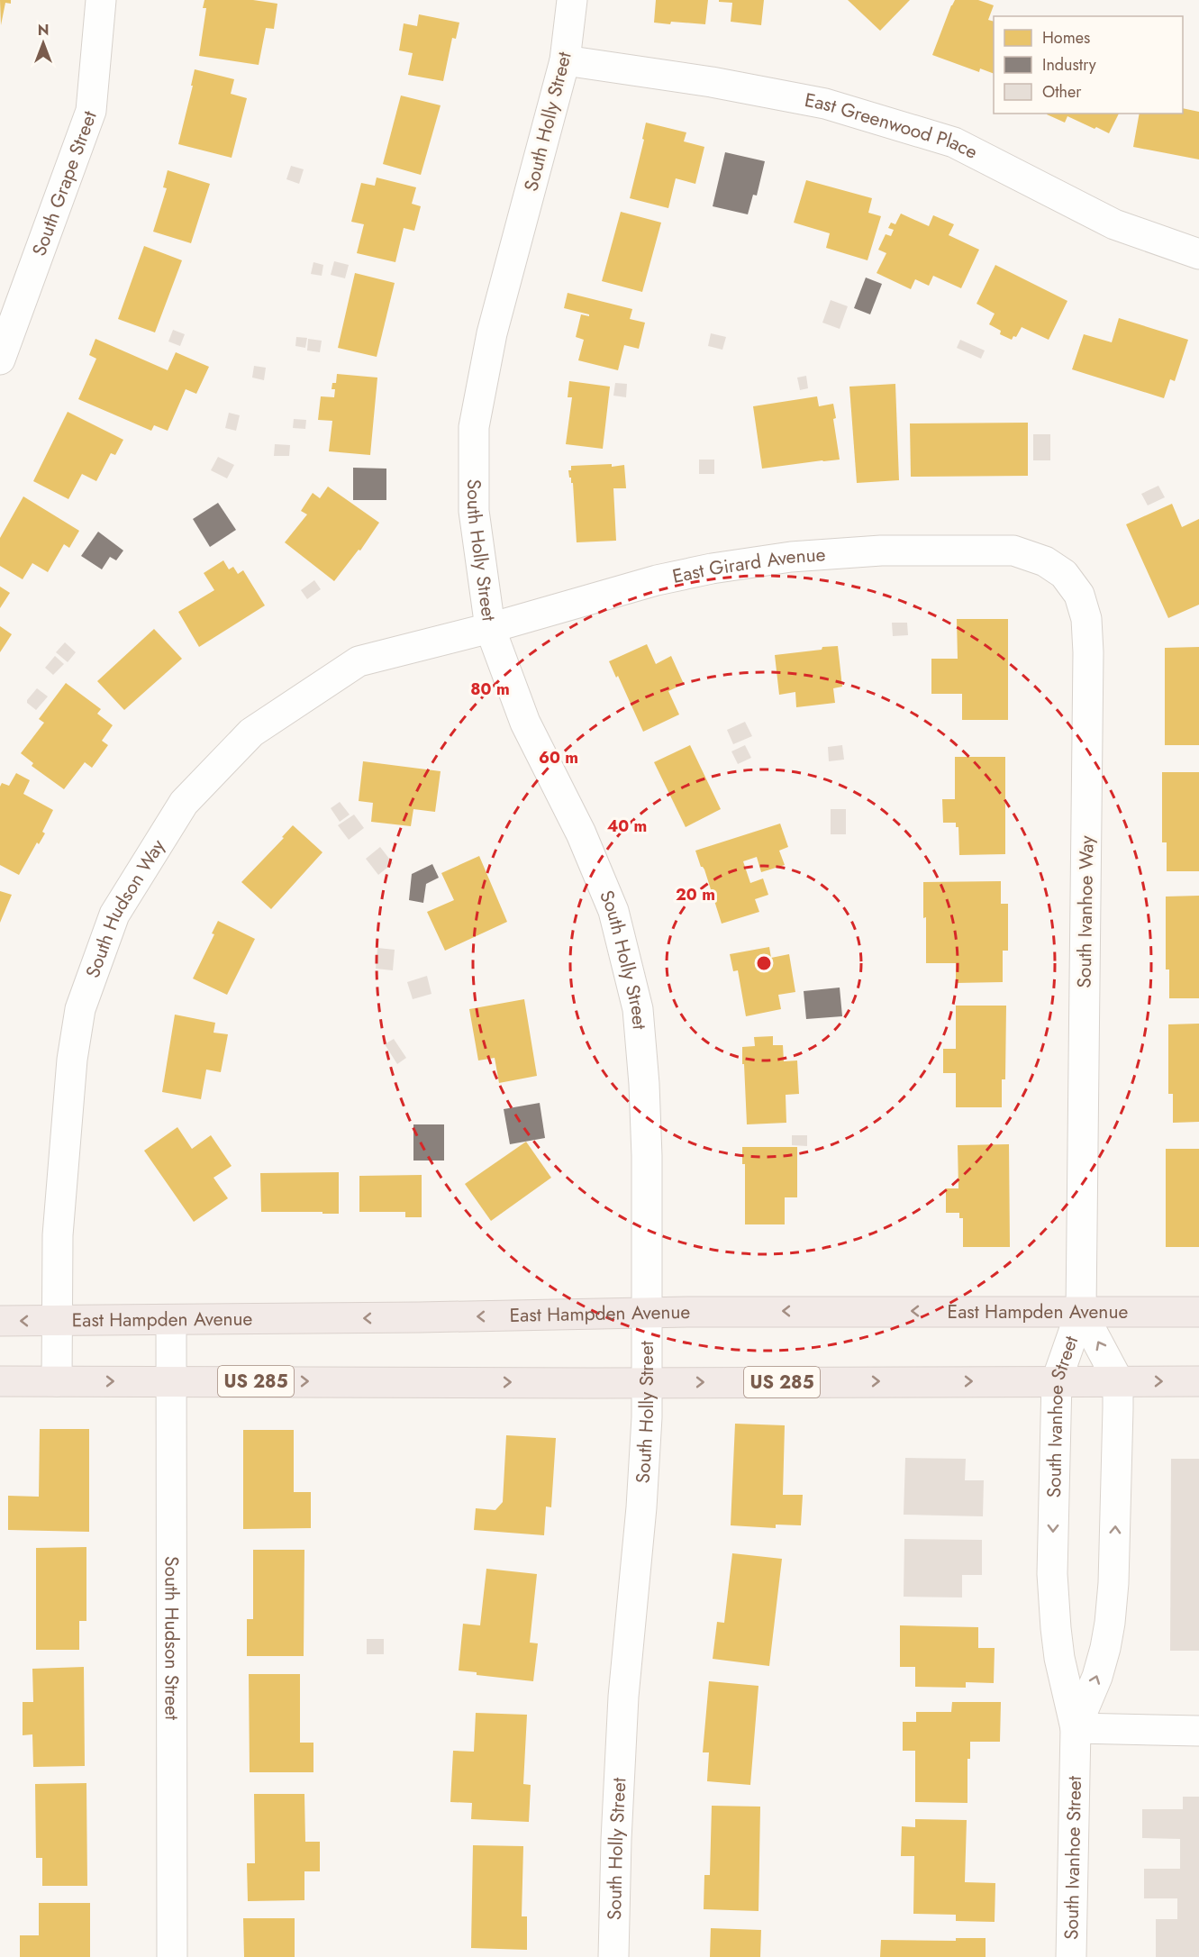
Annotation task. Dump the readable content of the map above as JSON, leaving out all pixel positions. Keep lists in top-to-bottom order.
{
  "streets": {
    "highway": ["East Hampden Avenue", "US 285"],
    "street": [
      "South Holly Street",
      "East Greenwood Place",
      "South Grape Street",
      "East Girard Avenue",
      "South Hudson Way",
      "South Ivanhoe Way",
      "South Ivanhoe Street",
      "South Hudson Street"
    ]
  },
  "crossings": [
    ["South Holly Street", "East Greenwood Place"],
    ["South Holly Street", "East Girard Avenue"],
    ["South Holly Street", "South Hudson Way"],
    ["South Holly Street", "East Hampden Avenue"],
    ["South Holly Street", "US 285"],
    ["East Girard Avenue", "South Hudson Way"],
    ["East Girard Avenue", "South Ivanhoe Way"],
    ["South Hudson Way", "East Hampden Avenue"],
    ["South Hudson Way", "US 285"],
    ["South Ivanhoe Way", "East Hampden Avenue"],
    ["South Ivanhoe Way", "South Ivanhoe Street"],
    ["East Hampden Avenue", "South Ivanhoe Street"],
    ["East Hampden Avenue", "South Hudson Street"],
    ["US 285", "South Ivanhoe Street"],
    ["US 285", "South Hudson Street"]
  ],
  "legend": ["Homes", "Industry", "Other"],
  "north": "top",
  "rings": [
    "80 m",
    "60 m",
    "40 m",
    "20 m"
  ]
}
